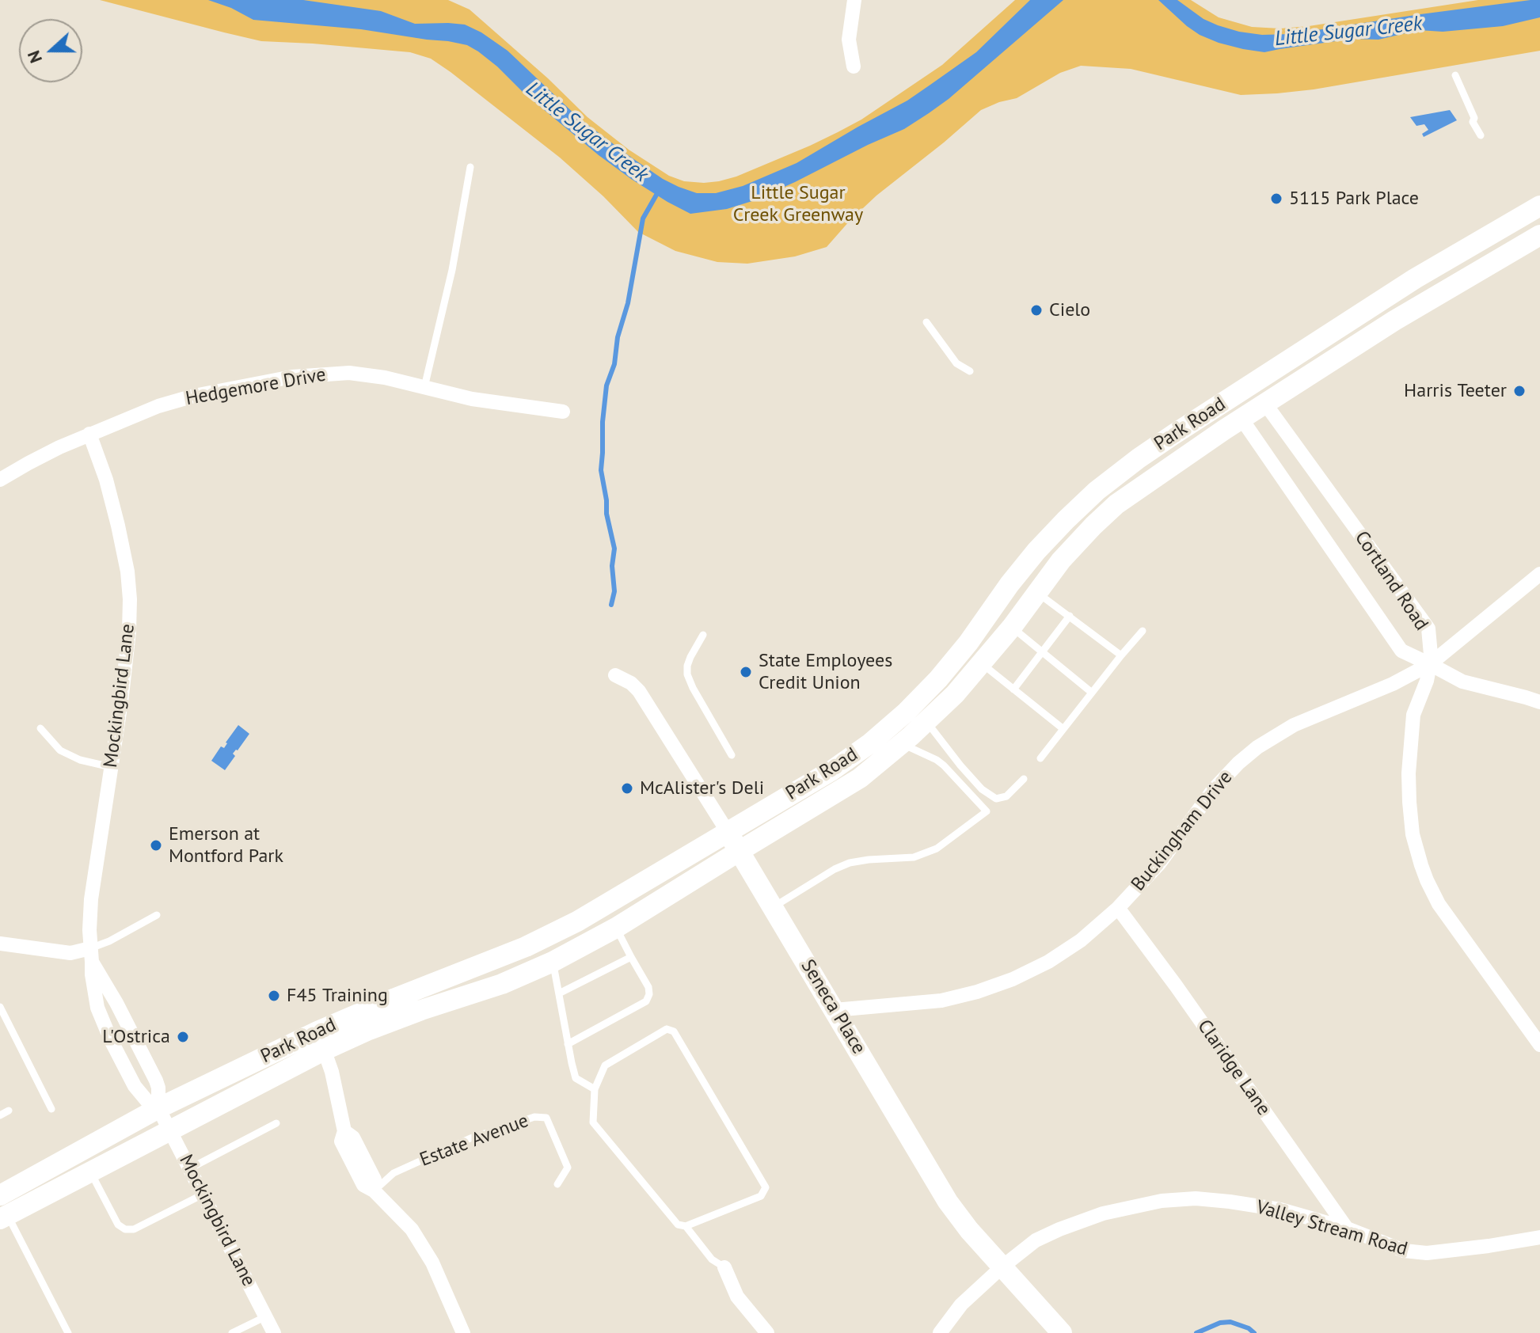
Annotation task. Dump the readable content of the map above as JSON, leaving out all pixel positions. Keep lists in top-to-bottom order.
{
  "streets": {
    "main road": ["Park Road", "Seneca Place"],
    "street": [
      "Hedgemore Drive",
      "Cortland Road",
      "Mockingbird Lane",
      "Buckingham Drive",
      "Claridge Lane",
      "Valley Stream Road"
    ],
    "lane": ["Estate Avenue"]
  },
  "crossings": [
    ["Hedgemore Drive", "Mockingbird Lane"],
    ["Park Road", "Cortland Road"],
    ["Park Road", "Mockingbird Lane"],
    ["Park Road", "Seneca Place"],
    ["Cortland Road", "Buckingham Drive"],
    ["Buckingham Drive", "Seneca Place"],
    ["Buckingham Drive", "Claridge Lane"],
    ["Seneca Place", "Valley Stream Road"],
    ["Claridge Lane", "Valley Stream Road"]
  ],
  "water": ["Little Sugar Creek"],
  "parks": ["Little Sugar Creek Greenway"],
  "places": [
    "5115 Park Place",
    "Cielo",
    "Harris Teeter",
    "State Employees Credit Union",
    "McAlister's Deli",
    "Emerson at Montford Park",
    "F45 Training",
    "L'Ostrica"
  ],
  "north": "left"
}
